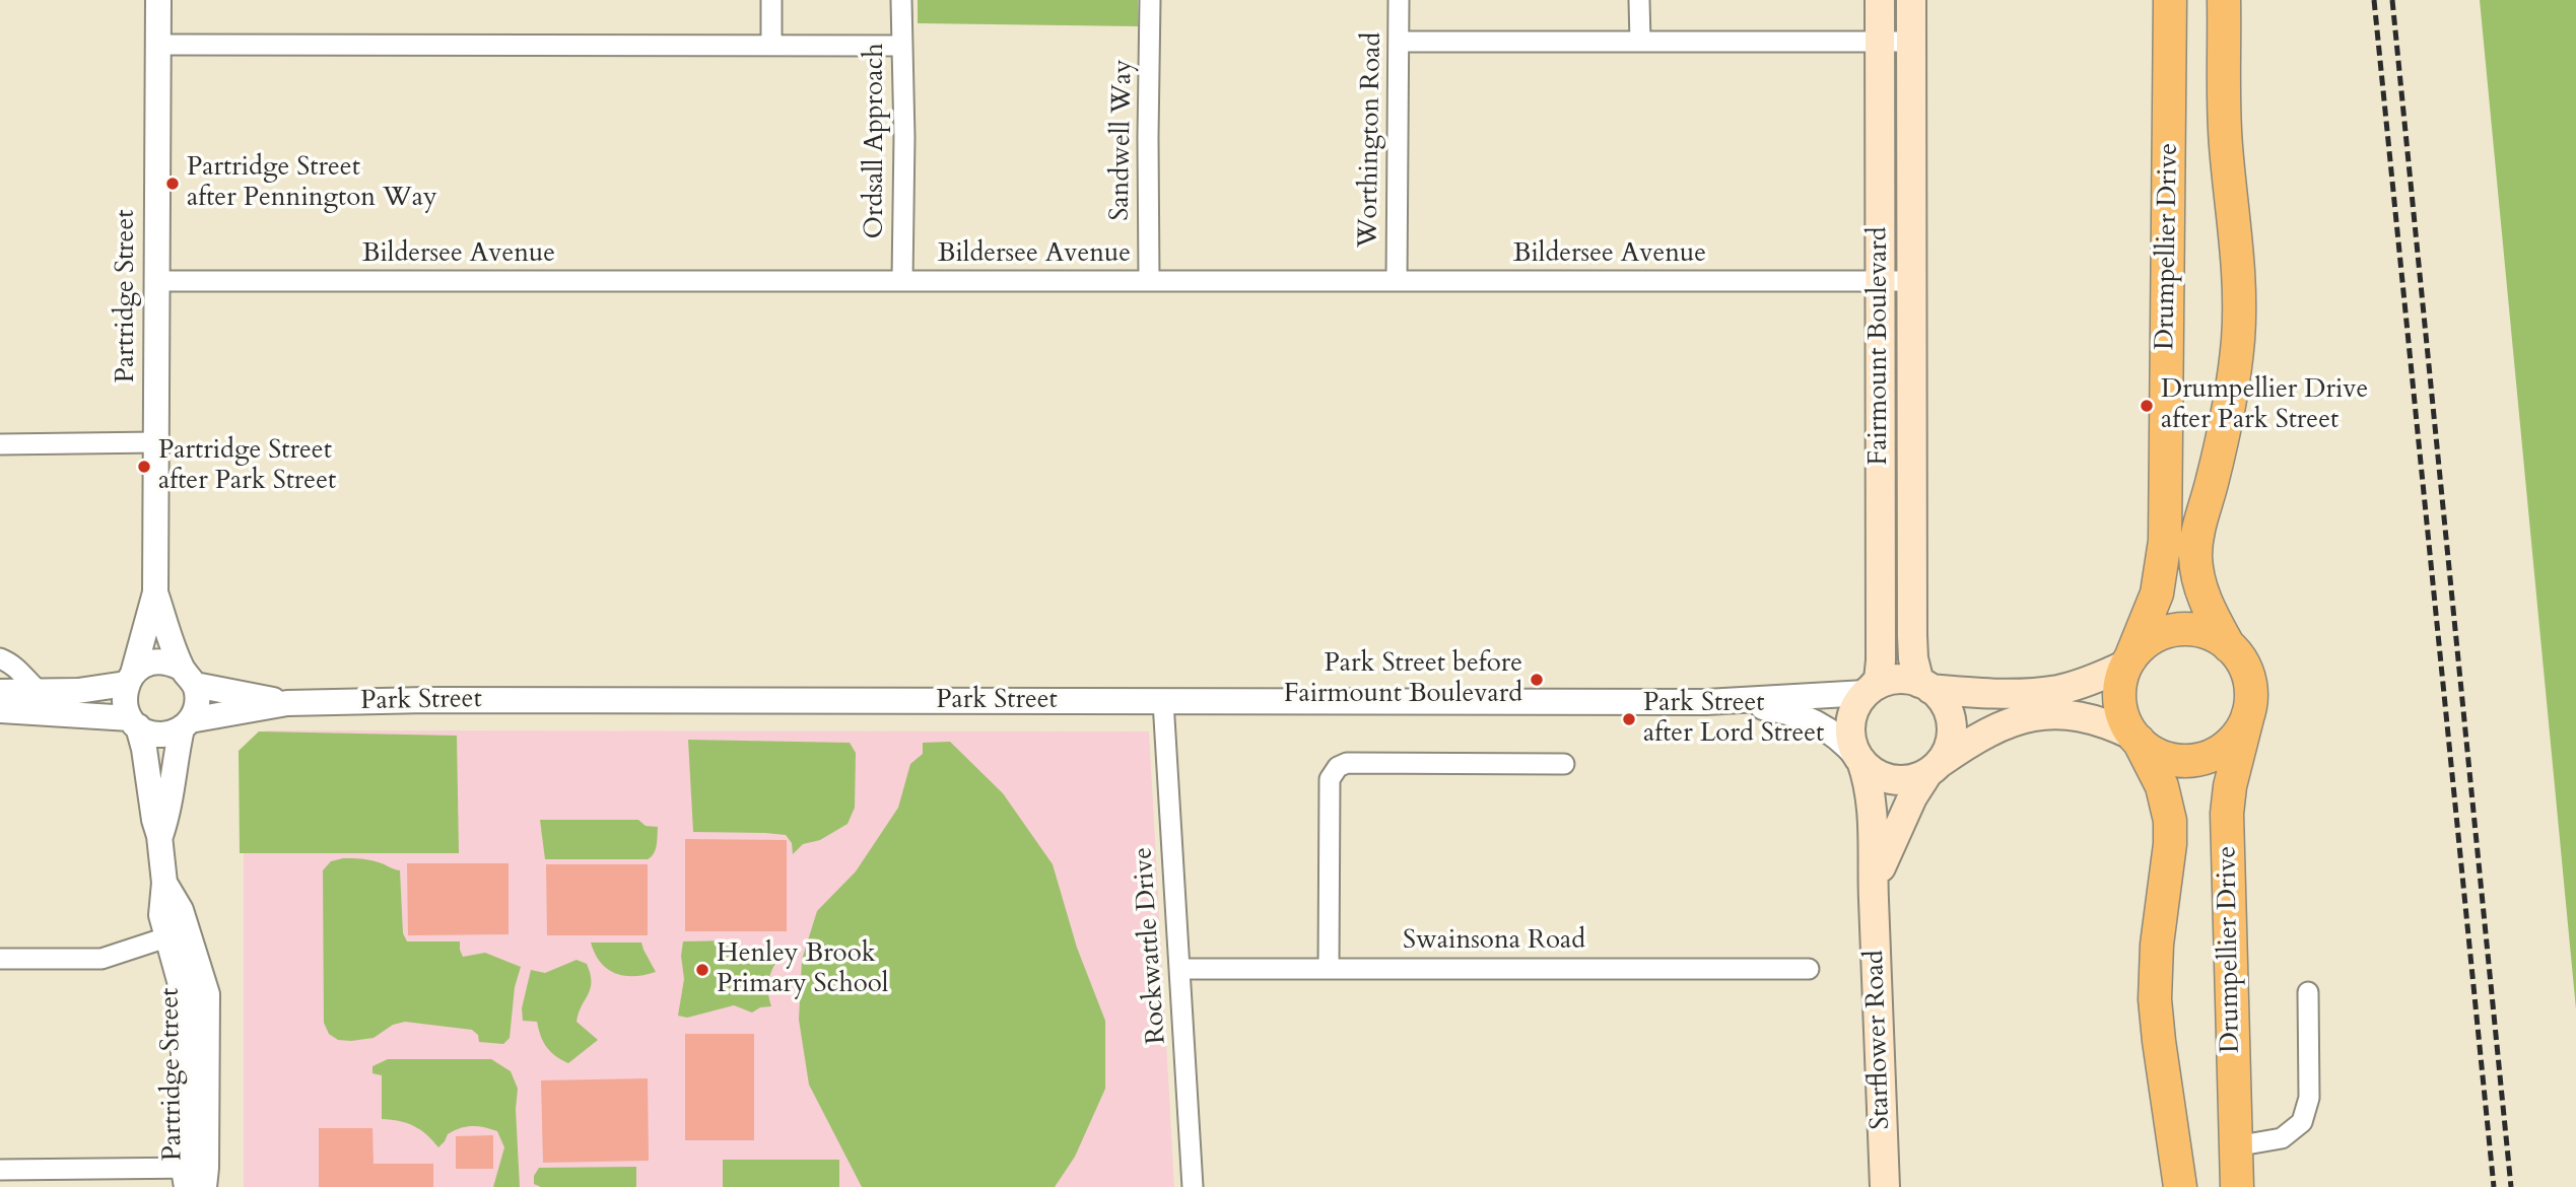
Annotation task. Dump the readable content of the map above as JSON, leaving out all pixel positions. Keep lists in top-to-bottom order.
{
  "streets": {
    "main road": ["Drumpellier Drive", "Fairmount Boulevard", "Starflower Road"],
    "street": [
      "Sandwell Way",
      "Worthington Road",
      "Ordsall Approach",
      "Bildersee Avenue",
      "Partridge Street",
      "Park Street",
      "Swainsona Road",
      "Rockwattle Drive"
    ]
  },
  "crossings": [
    ["Sandwell Way", "Bildersee Avenue"],
    ["Worthington Road", "Bildersee Avenue"],
    ["Ordsall Approach", "Bildersee Avenue"],
    ["Bildersee Avenue", "Partridge Street"],
    ["Bildersee Avenue", "Fairmount Boulevard"],
    ["Partridge Street", "Park Street"],
    ["Fairmount Boulevard", "Park Street"],
    ["Fairmount Boulevard", "Starflower Road"],
    ["Park Street", "Rockwattle Drive"],
    ["Park Street", "Starflower Road"],
    ["Swainsona Road", "Rockwattle Drive"]
  ],
  "places": [
    "Partridge Street after Pennington Way",
    "Drumpellier Drive after Park Street",
    "Partridge Street after Park Street",
    "Park Street before Fairmount Boulevard",
    "Park Street after Lord Street",
    "Henley Brook Primary School"
  ]
}
